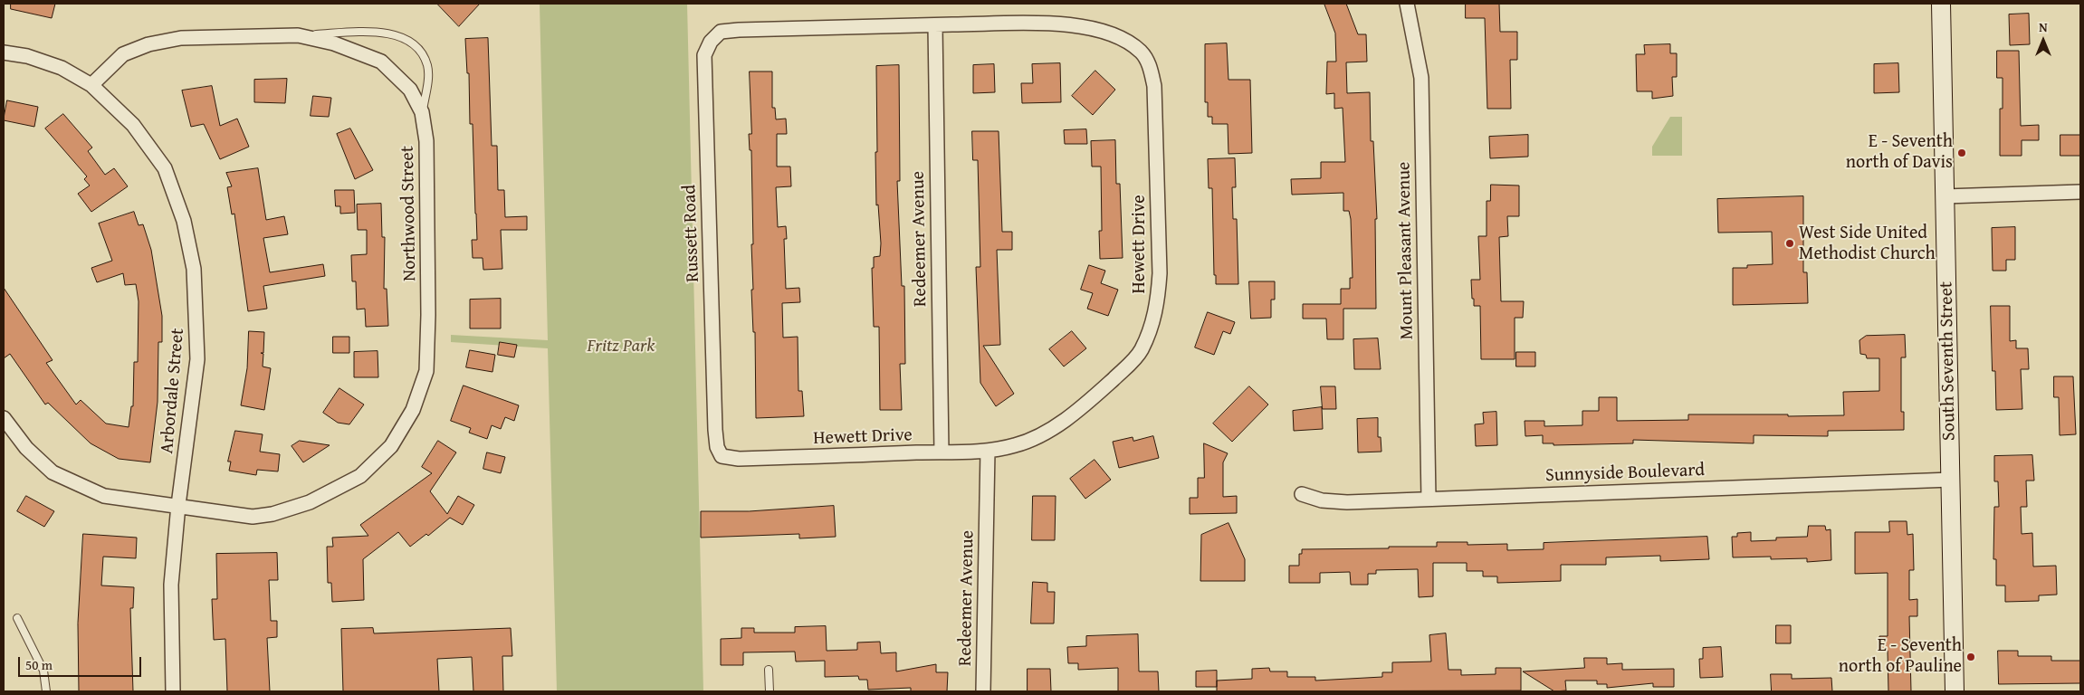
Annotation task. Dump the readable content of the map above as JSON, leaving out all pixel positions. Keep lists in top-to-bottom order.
{
  "streets": {
    "street": [
      "Northwood Street",
      "Russett Road",
      "Redeemer Avenue",
      "Hewett Drive",
      "Mount Pleasant Avenue",
      "South Seventh Street",
      "Arbordale Street",
      "Sunnyside Boulevard"
    ]
  },
  "crossings": [
    ["Northwood Street", "Arbordale Street"],
    ["Russett Road", "Redeemer Avenue"],
    ["Russett Road", "Hewett Drive"],
    ["Redeemer Avenue", "Hewett Drive"],
    ["Mount Pleasant Avenue", "Sunnyside Boulevard"],
    ["South Seventh Street", "Sunnyside Boulevard"]
  ],
  "parks": ["Fritz Park"],
  "places": ["E - Seventh north of Davis", "West Side United Methodist Church", "E - Seventh north of Pauline"],
  "scale_bar": "50 m",
  "north": "top"
}
